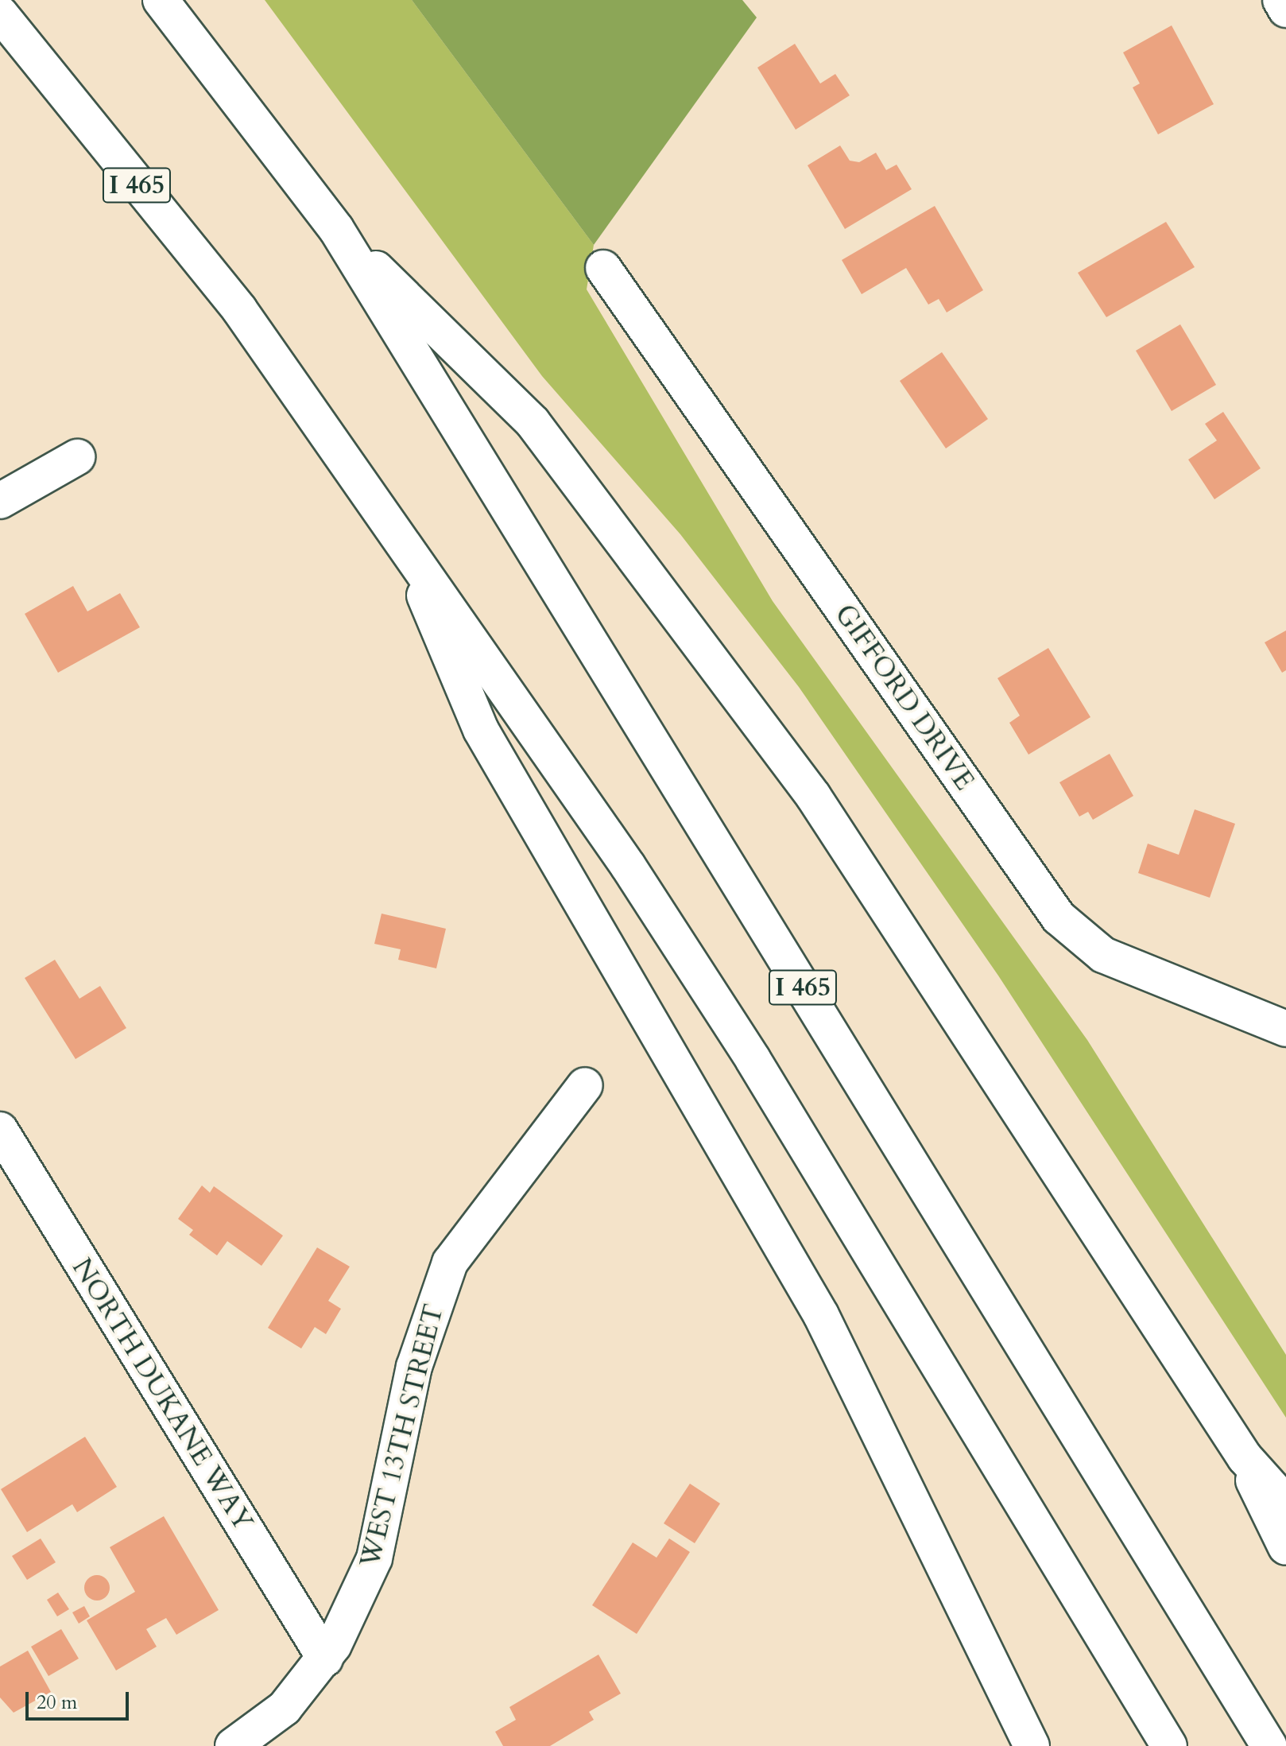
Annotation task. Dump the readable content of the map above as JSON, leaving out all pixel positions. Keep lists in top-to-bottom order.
{
  "streets": {
    "main road": [
      "I 465",
      "GIFFORD DRIVE",
      "NORTH DUKANE WAY",
      "WEST 13TH STREET"
    ]
  },
  "crossings": [
    ["NORTH DUKANE WAY", "WEST 13TH STREET"]
  ],
  "scale_bar": "20 m"
}
